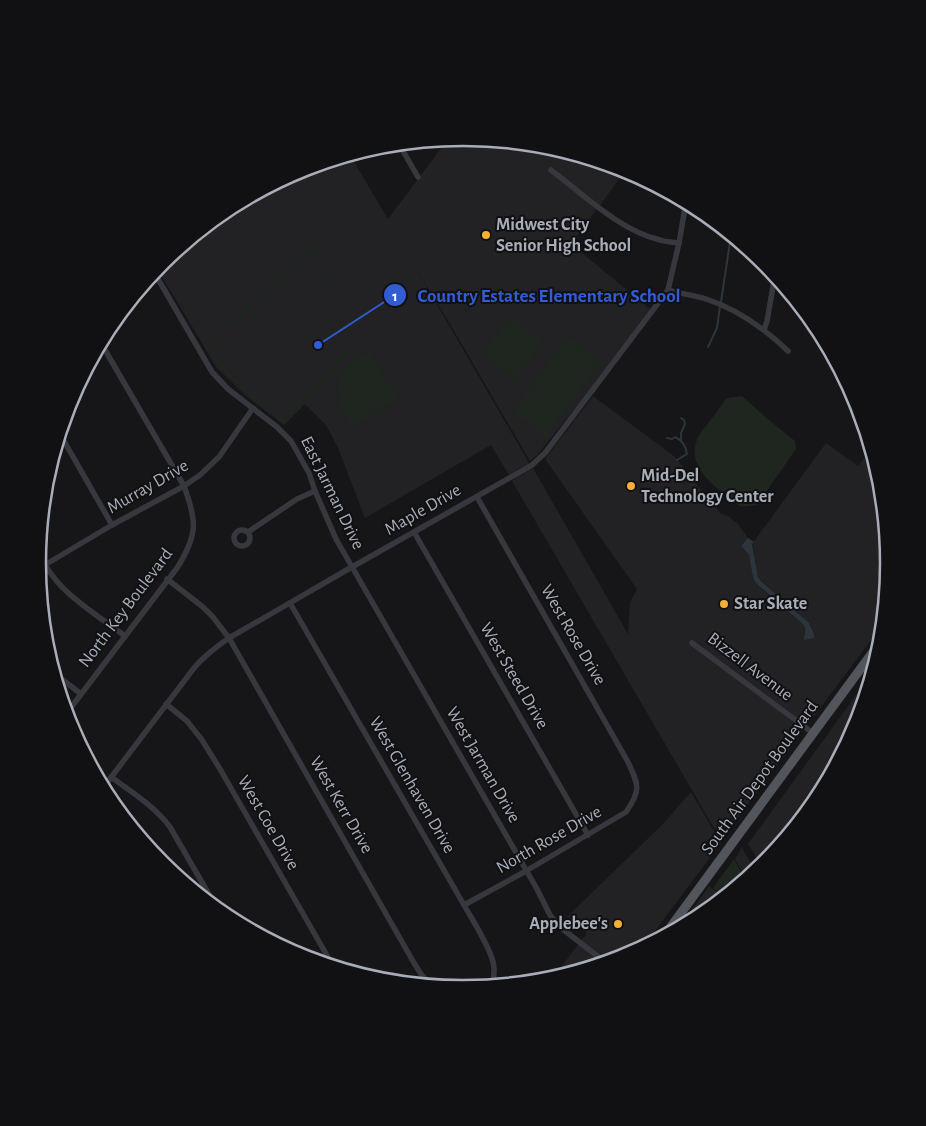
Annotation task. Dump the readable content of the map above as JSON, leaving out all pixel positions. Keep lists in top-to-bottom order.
{
  "streets": {
    "main road": ["South Air Depot Boulevard"],
    "street": [
      "Murray Drive",
      "East Jarman Drive",
      "Maple Drive",
      "North Key Boulevard",
      "West Rose Drive",
      "Bizzell Avenue",
      "West Steed Drive",
      "West Jarman Drive",
      "West Glenhaven Drive",
      "West Kerr Drive",
      "West Coe Drive",
      "North Rose Drive"
    ]
  },
  "crossings": [
    ["Murray Drive", "East Jarman Drive"],
    ["Murray Drive", "North Key Boulevard"],
    ["East Jarman Drive", "Maple Drive"],
    ["East Jarman Drive", "West Jarman Drive"],
    ["Maple Drive", "West Rose Drive"],
    ["Maple Drive", "West Steed Drive"],
    ["Maple Drive", "West Jarman Drive"],
    ["Maple Drive", "West Glenhaven Drive"],
    ["Maple Drive", "West Kerr Drive"],
    ["Maple Drive", "West Coe Drive"],
    ["North Key Boulevard", "West Kerr Drive"],
    ["West Rose Drive", "North Rose Drive"],
    ["Bizzell Avenue", "South Air Depot Boulevard"],
    ["West Steed Drive", "North Rose Drive"],
    ["West Jarman Drive", "North Rose Drive"],
    ["West Glenhaven Drive", "North Rose Drive"]
  ],
  "places": [
    "Midwest City Senior High School",
    "Country Estates Elementary School",
    "Mid-Del Technology Center",
    "Star Skate",
    "Applebee's"
  ]
}
